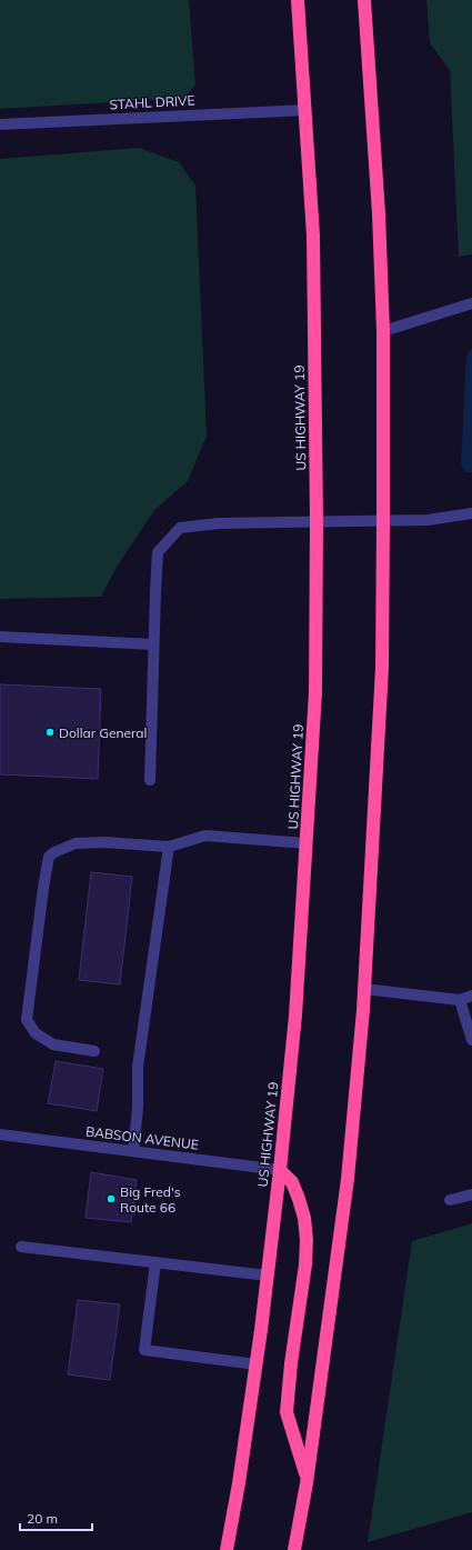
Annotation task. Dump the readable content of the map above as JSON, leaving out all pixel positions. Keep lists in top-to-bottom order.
{
  "streets": {
    "highway": ["US HIGHWAY 19"],
    "street": ["STAHL DRIVE", "BABSON AVENUE"]
  },
  "crossings": [
    ["STAHL DRIVE", "US HIGHWAY 19"],
    ["US HIGHWAY 19", "BABSON AVENUE"]
  ],
  "places": ["Dollar General", "Big Fred's Route 66"],
  "scale_bar": "20 m"
}
